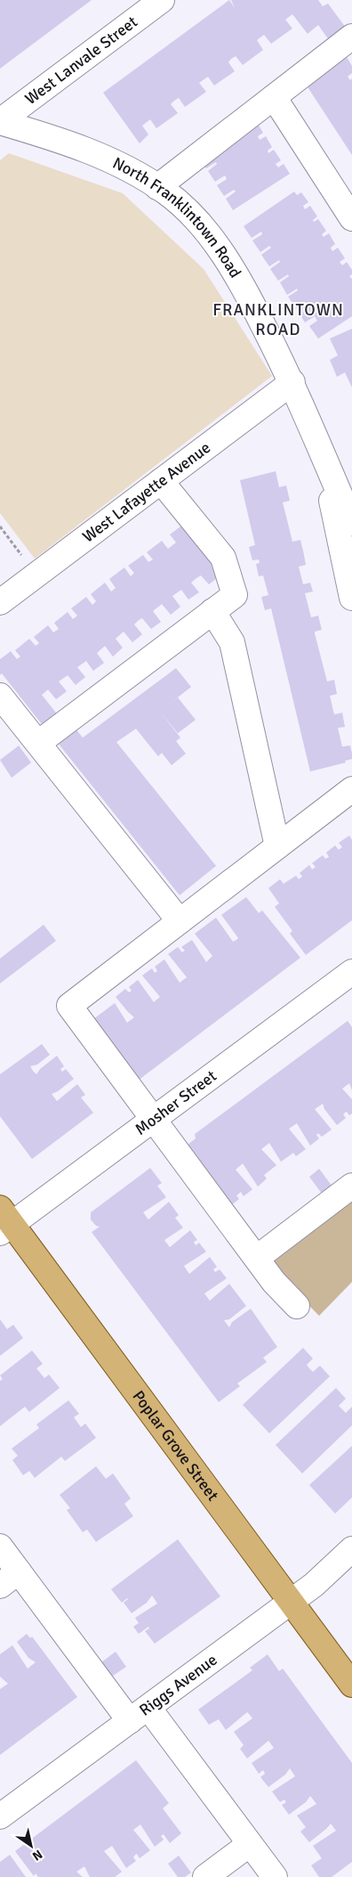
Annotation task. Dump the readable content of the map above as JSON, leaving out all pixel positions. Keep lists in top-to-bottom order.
{
  "streets": {
    "main road": ["Poplar Grove Street"],
    "street": [
      "West Lanvale Street",
      "North Franklintown Road",
      "West Lafayette Avenue",
      "Mosher Street",
      "Riggs Avenue"
    ]
  },
  "crossings": [
    ["West Lanvale Street", "North Franklintown Road"],
    ["North Franklintown Road", "West Lafayette Avenue"],
    ["Mosher Street", "Poplar Grove Street"],
    ["Poplar Grove Street", "Riggs Avenue"]
  ],
  "districts": ["FRANKLINTOWN ROAD"],
  "north": "bottom right"
}
